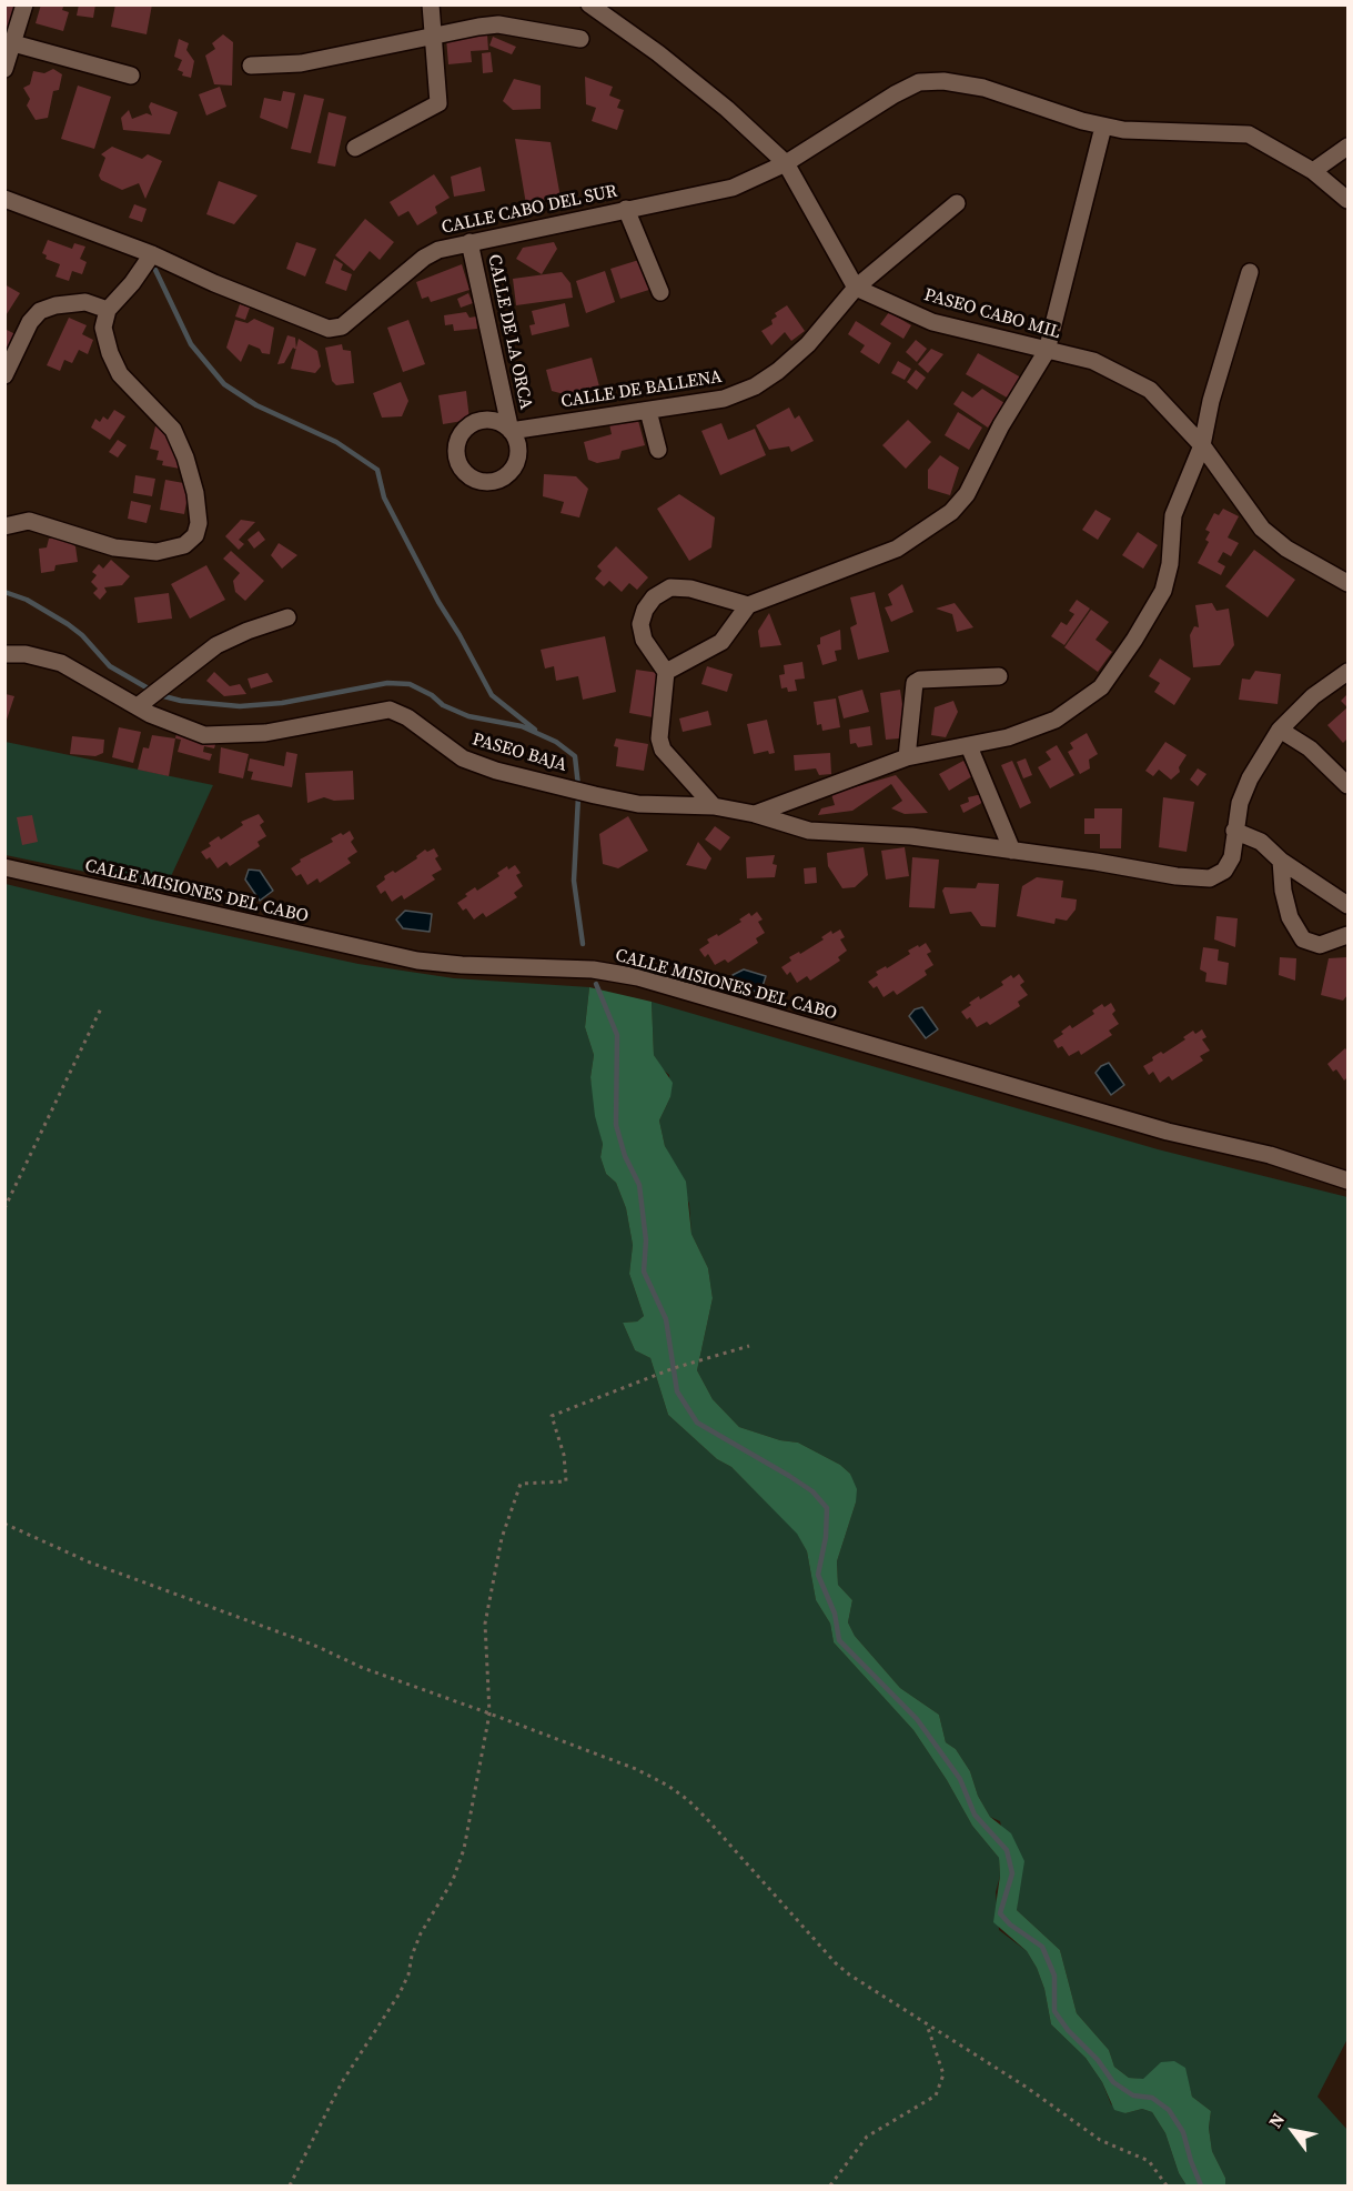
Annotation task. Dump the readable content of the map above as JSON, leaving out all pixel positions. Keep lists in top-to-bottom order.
{
  "streets": {
    "street": [
      "CALLE CABO DEL SUR",
      "PASEO CABO MIL",
      "CALLE DE LA ORCA",
      "CALLE DE BALLENA",
      "PASEO BAJA",
      "CALLE MISIONES DEL CABO"
    ]
  },
  "crossings": [
    ["CALLE CABO DEL SUR", "CALLE DE LA ORCA"],
    ["PASEO CABO MIL", "CALLE DE BALLENA"],
    ["CALLE DE LA ORCA", "CALLE DE BALLENA"]
  ],
  "north": "top left"
}
